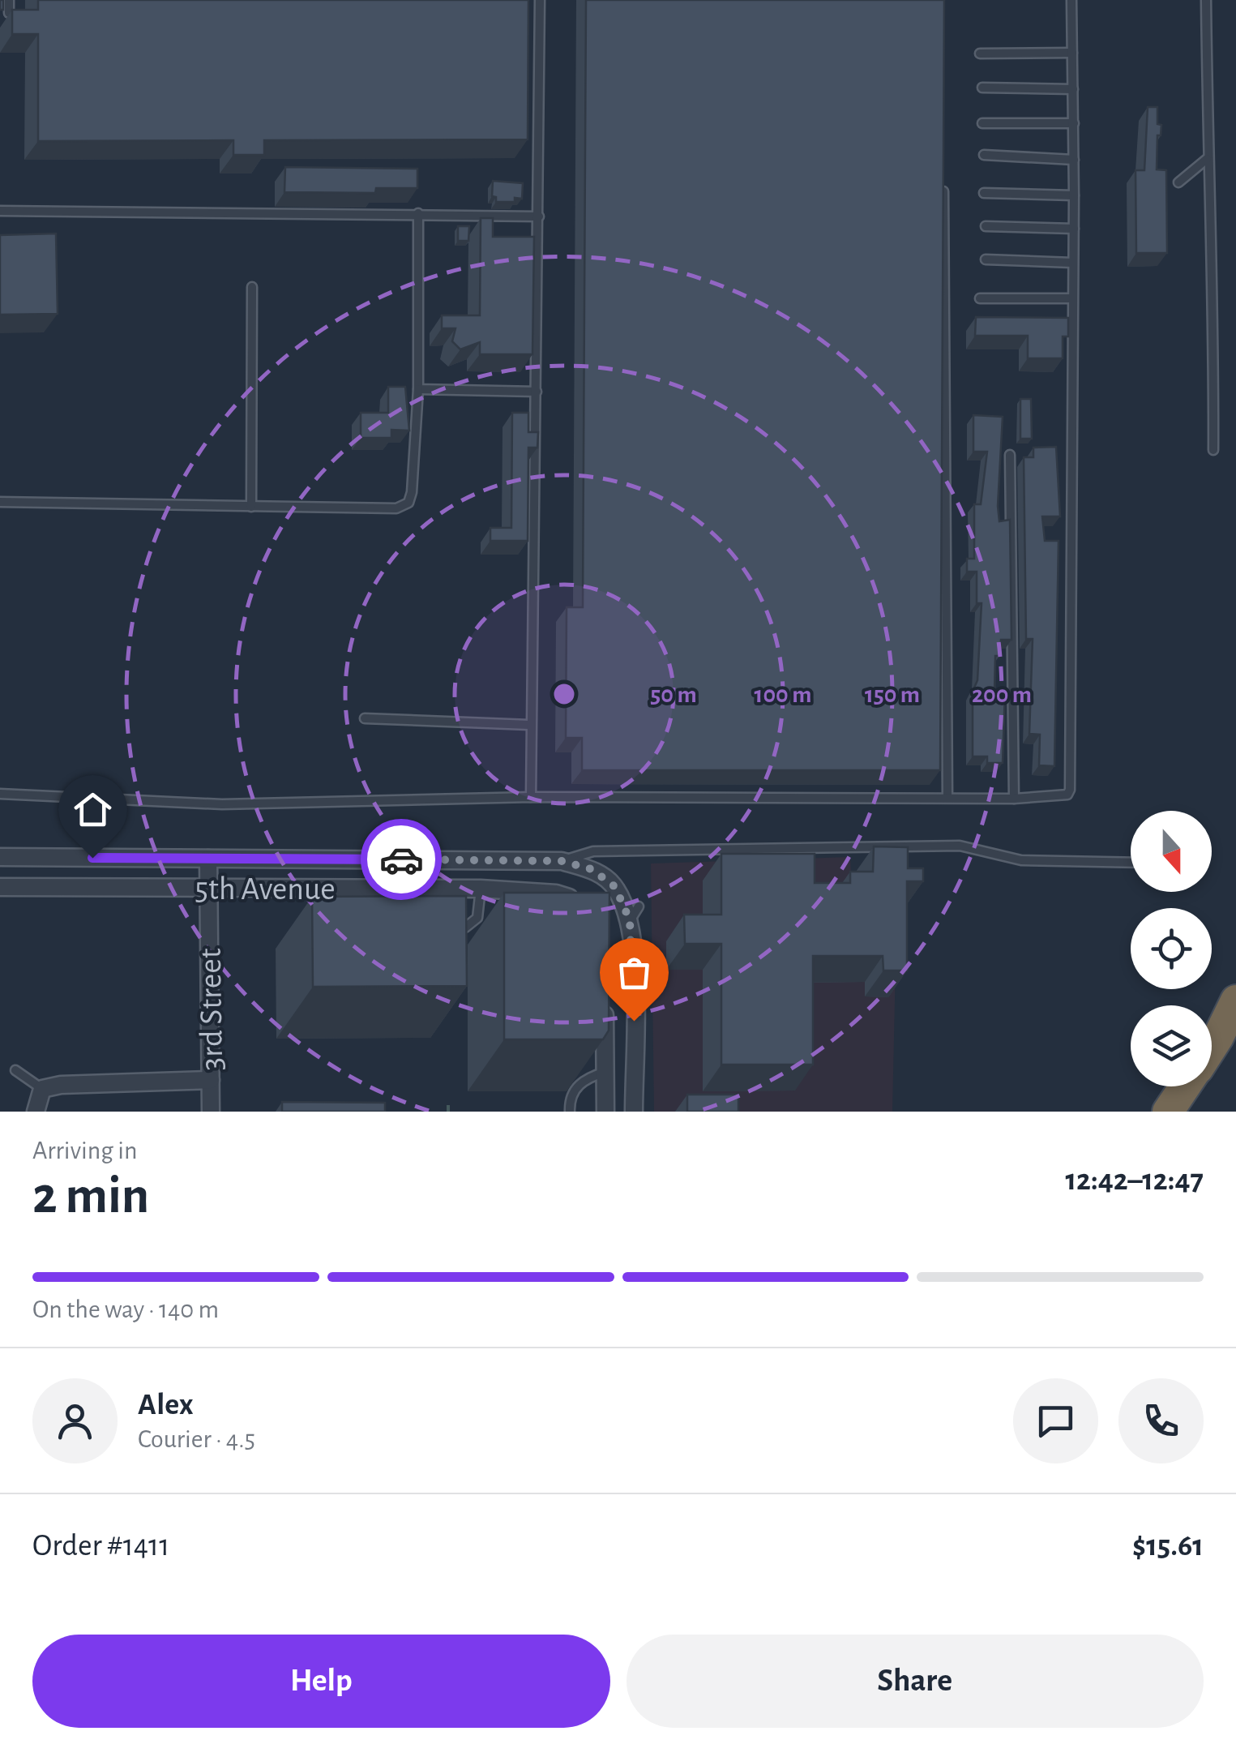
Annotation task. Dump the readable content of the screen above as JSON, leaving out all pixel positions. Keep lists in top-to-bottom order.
{
  "streets": {
    "street": ["5th Avenue", "3rd Street"]
  },
  "crossings": [
    ["5th Avenue", "3rd Street"]
  ],
  "north": "bottom",
  "page": {
    "heading": ["2 min", "Arriving in", "12:42–12:47"],
    "panel": [
      "Alex",
      "Courier · 4.5",
      "Order #1411",
      "$15.61"
    ],
    "bar": "On the way · 140 m",
    "buttons": ["Help", "Share"]
  },
  "rings": [
    "50 m",
    "100 m",
    "150 m",
    "200 m"
  ]
}
